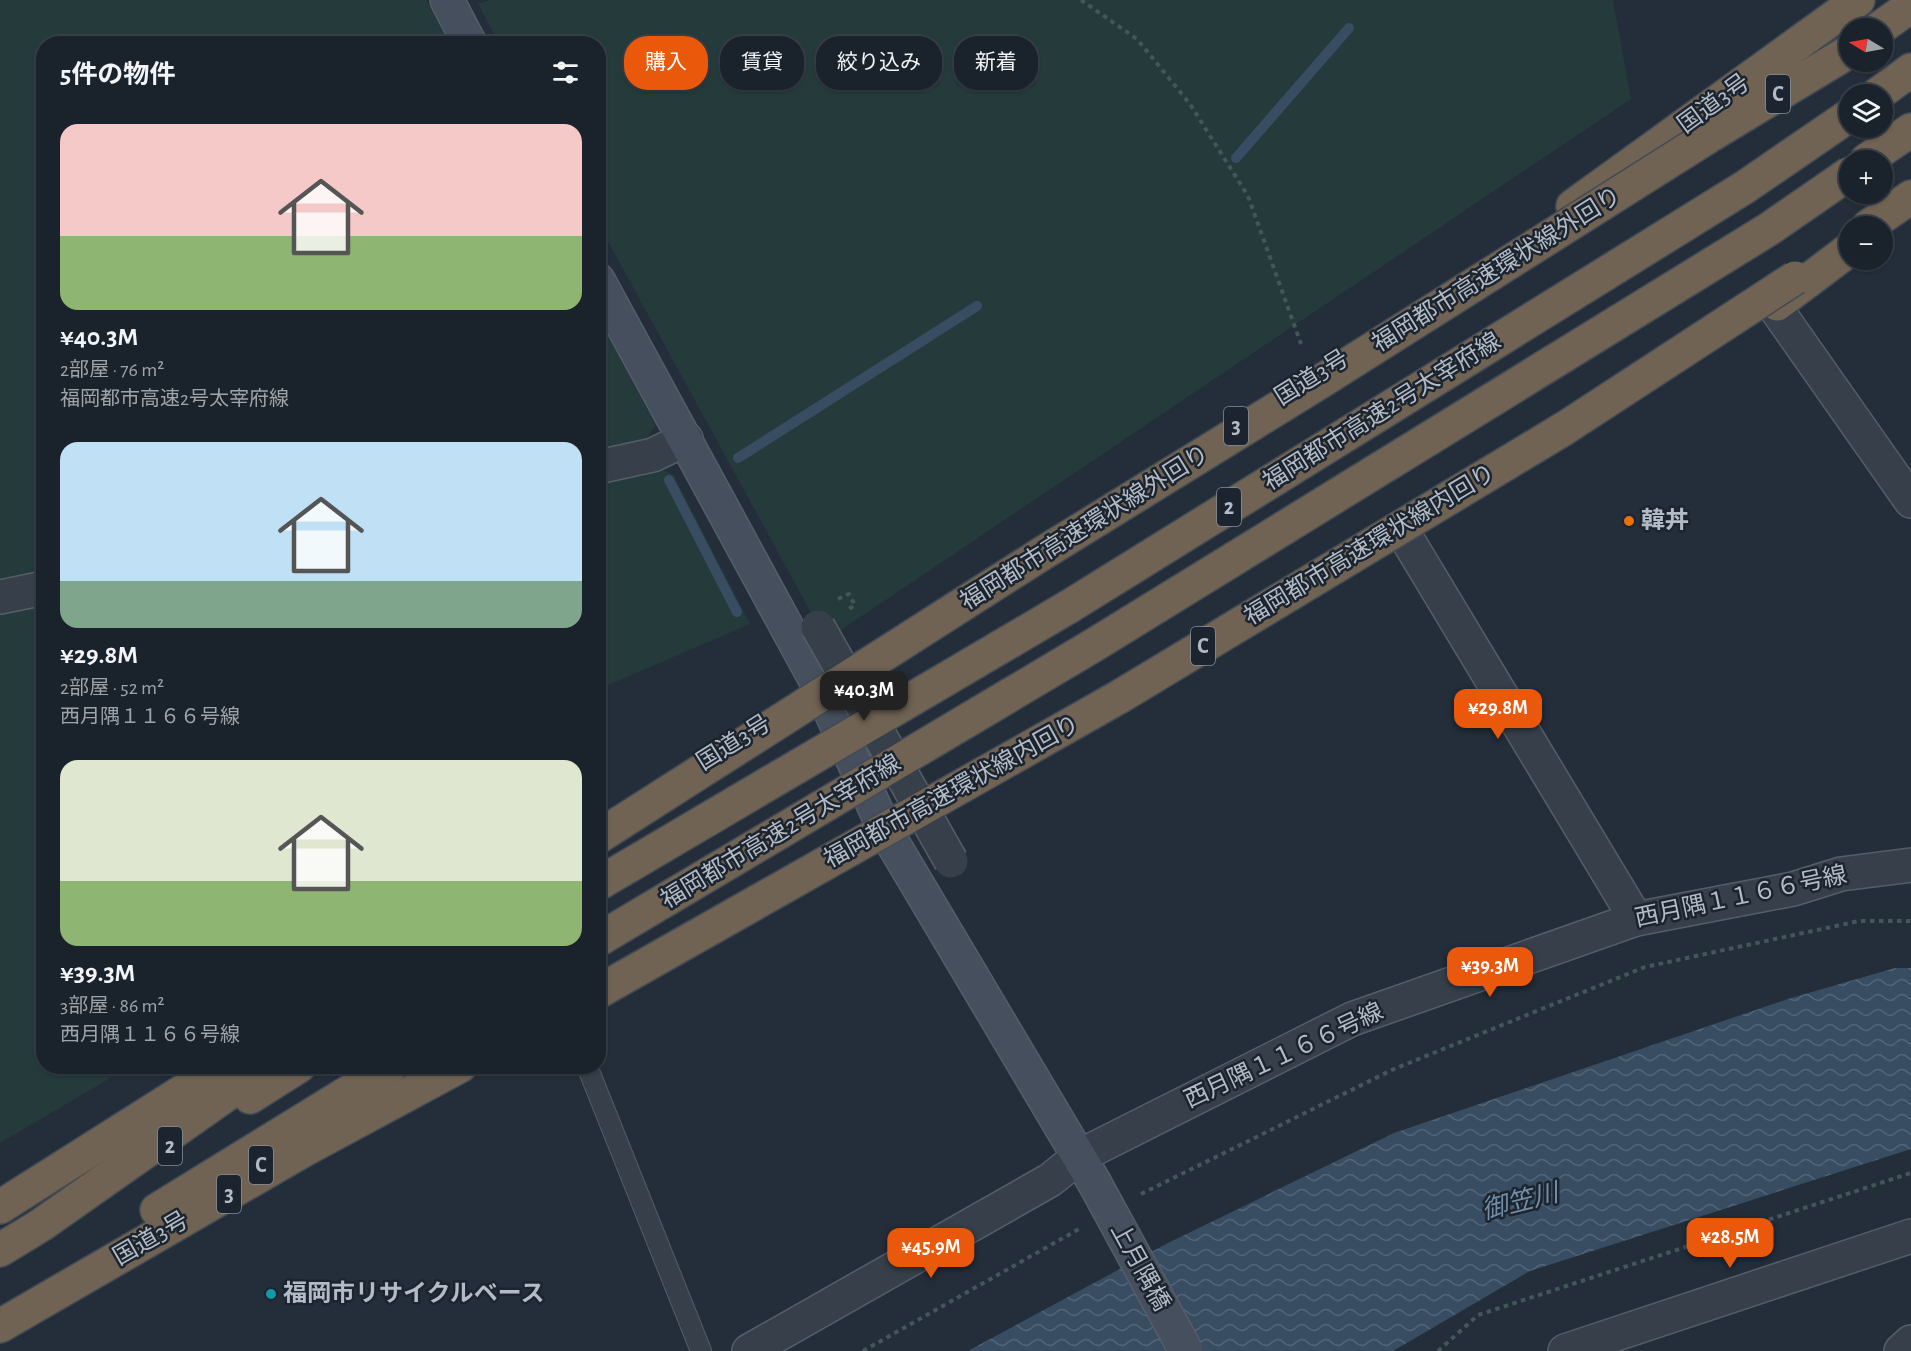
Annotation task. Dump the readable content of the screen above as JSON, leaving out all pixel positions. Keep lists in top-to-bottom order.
{
  "streets": {
    "highway": [
      "C",
      "国道3号",
      "福岡都市高速環状線外回り",
      "福岡都市高速2号太宰府線",
      "3",
      "2",
      "福岡都市高速環状線内回り"
    ],
    "street": ["西月隅１１６６号線", "上月隅橋"]
  },
  "crossings": [
    ["C", "2"],
    ["国道3号", "上月隅橋"],
    ["西月隅１１６６号線", "上月隅橋"]
  ],
  "water": ["御笠川"],
  "places": ["韓丼", "福岡市リサイクルベース"],
  "north": "left",
  "page": {
    "map_buttons": ["+", "−"],
    "chip": [
      "購入",
      "賃貸",
      "絞り込み",
      "新着"
    ],
    "heading": "5件の物件",
    "list": [
      {
        "name": "¥40.3M",
        "note": "2部屋 · 76 m² · 福岡都市高速2号太宰府線"
      },
      {
        "name": "¥29.8M",
        "note": "2部屋 · 52 m² · 西月隅１１６６号線"
      },
      {
        "name": "¥39.3M",
        "note": "3部屋 · 86 m² · 西月隅１１６６号線"
      }
    ],
    "price": [
      "¥40.3M",
      "¥29.8M",
      "¥39.3M",
      "¥28.5M",
      "¥45.9M"
    ]
  }
}
